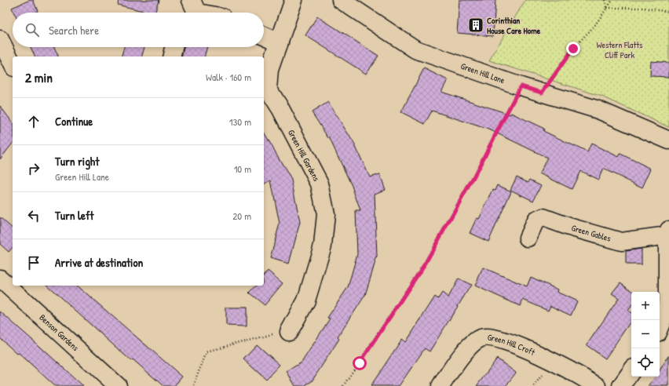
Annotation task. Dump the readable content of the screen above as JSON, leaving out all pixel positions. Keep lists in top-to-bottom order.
{
  "streets": {
    "street": [
      "Green Hill Lane",
      "Green Hill Gardens",
      "Green Gables",
      "Benson Gardens",
      "Green Hill Croft"
    ]
  },
  "parks": ["Western Flatts Cliff Park"],
  "places": {
    "building": ["Corinthian House Care Home"]
  },
  "page": {
    "search": "Search here",
    "heading": ["2 min", "Walk · 160 m"],
    "list": [
      ["Continue", "130 m"],
      ["Turn right", "Green Hill Lane", "10 m"],
      ["Turn left", "20 m"],
      "Arrive at destination"
    ],
    "map_buttons": ["+", "−"]
  }
}
